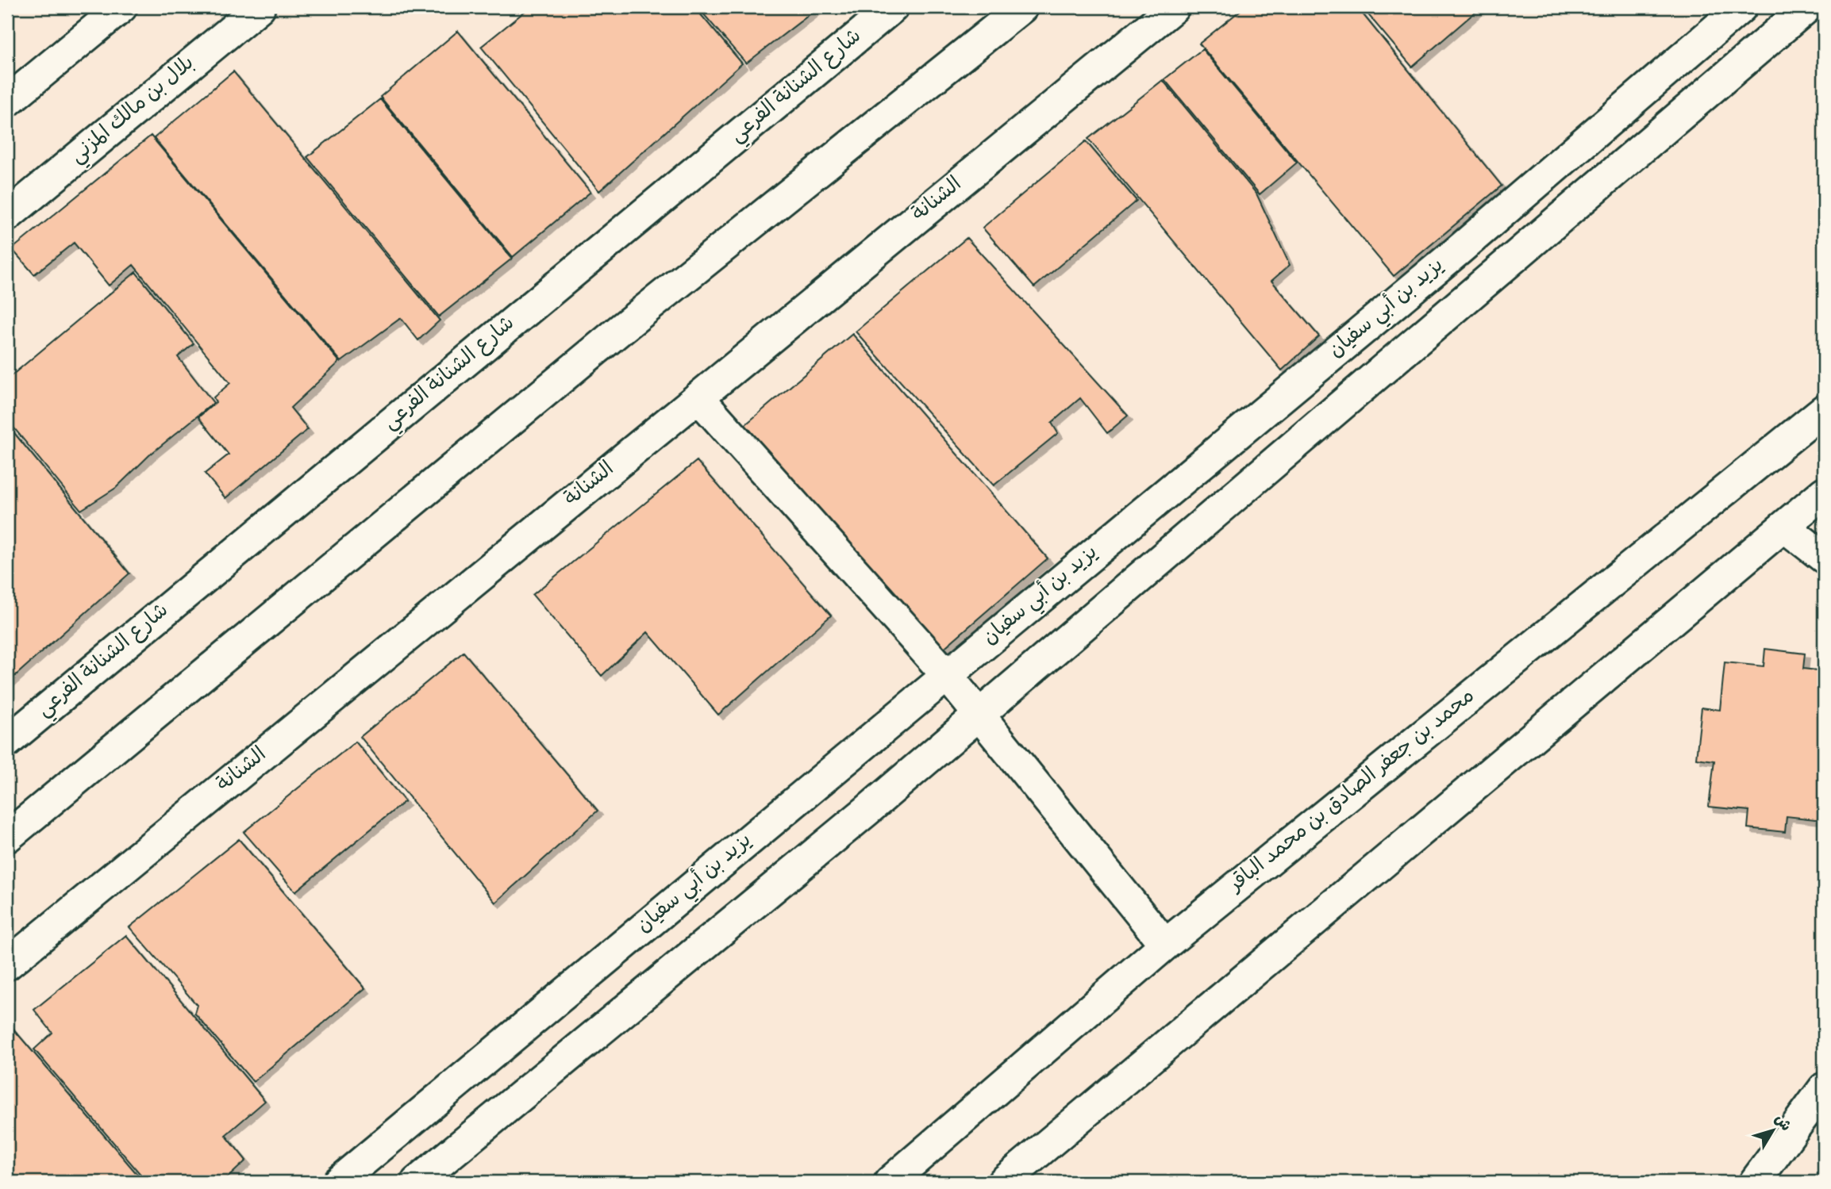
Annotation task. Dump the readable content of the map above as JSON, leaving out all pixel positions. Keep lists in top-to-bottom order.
{
  "streets": {
    "street": [
      "شارع الشنانة الفرعي",
      "بلال بن مالك المزني",
      "الشنانة",
      "يزيد بن أبي سفيان",
      "محمد بن جعفر الصادق بن محمد الباقر"
    ]
  },
  "north": "top right"
}
